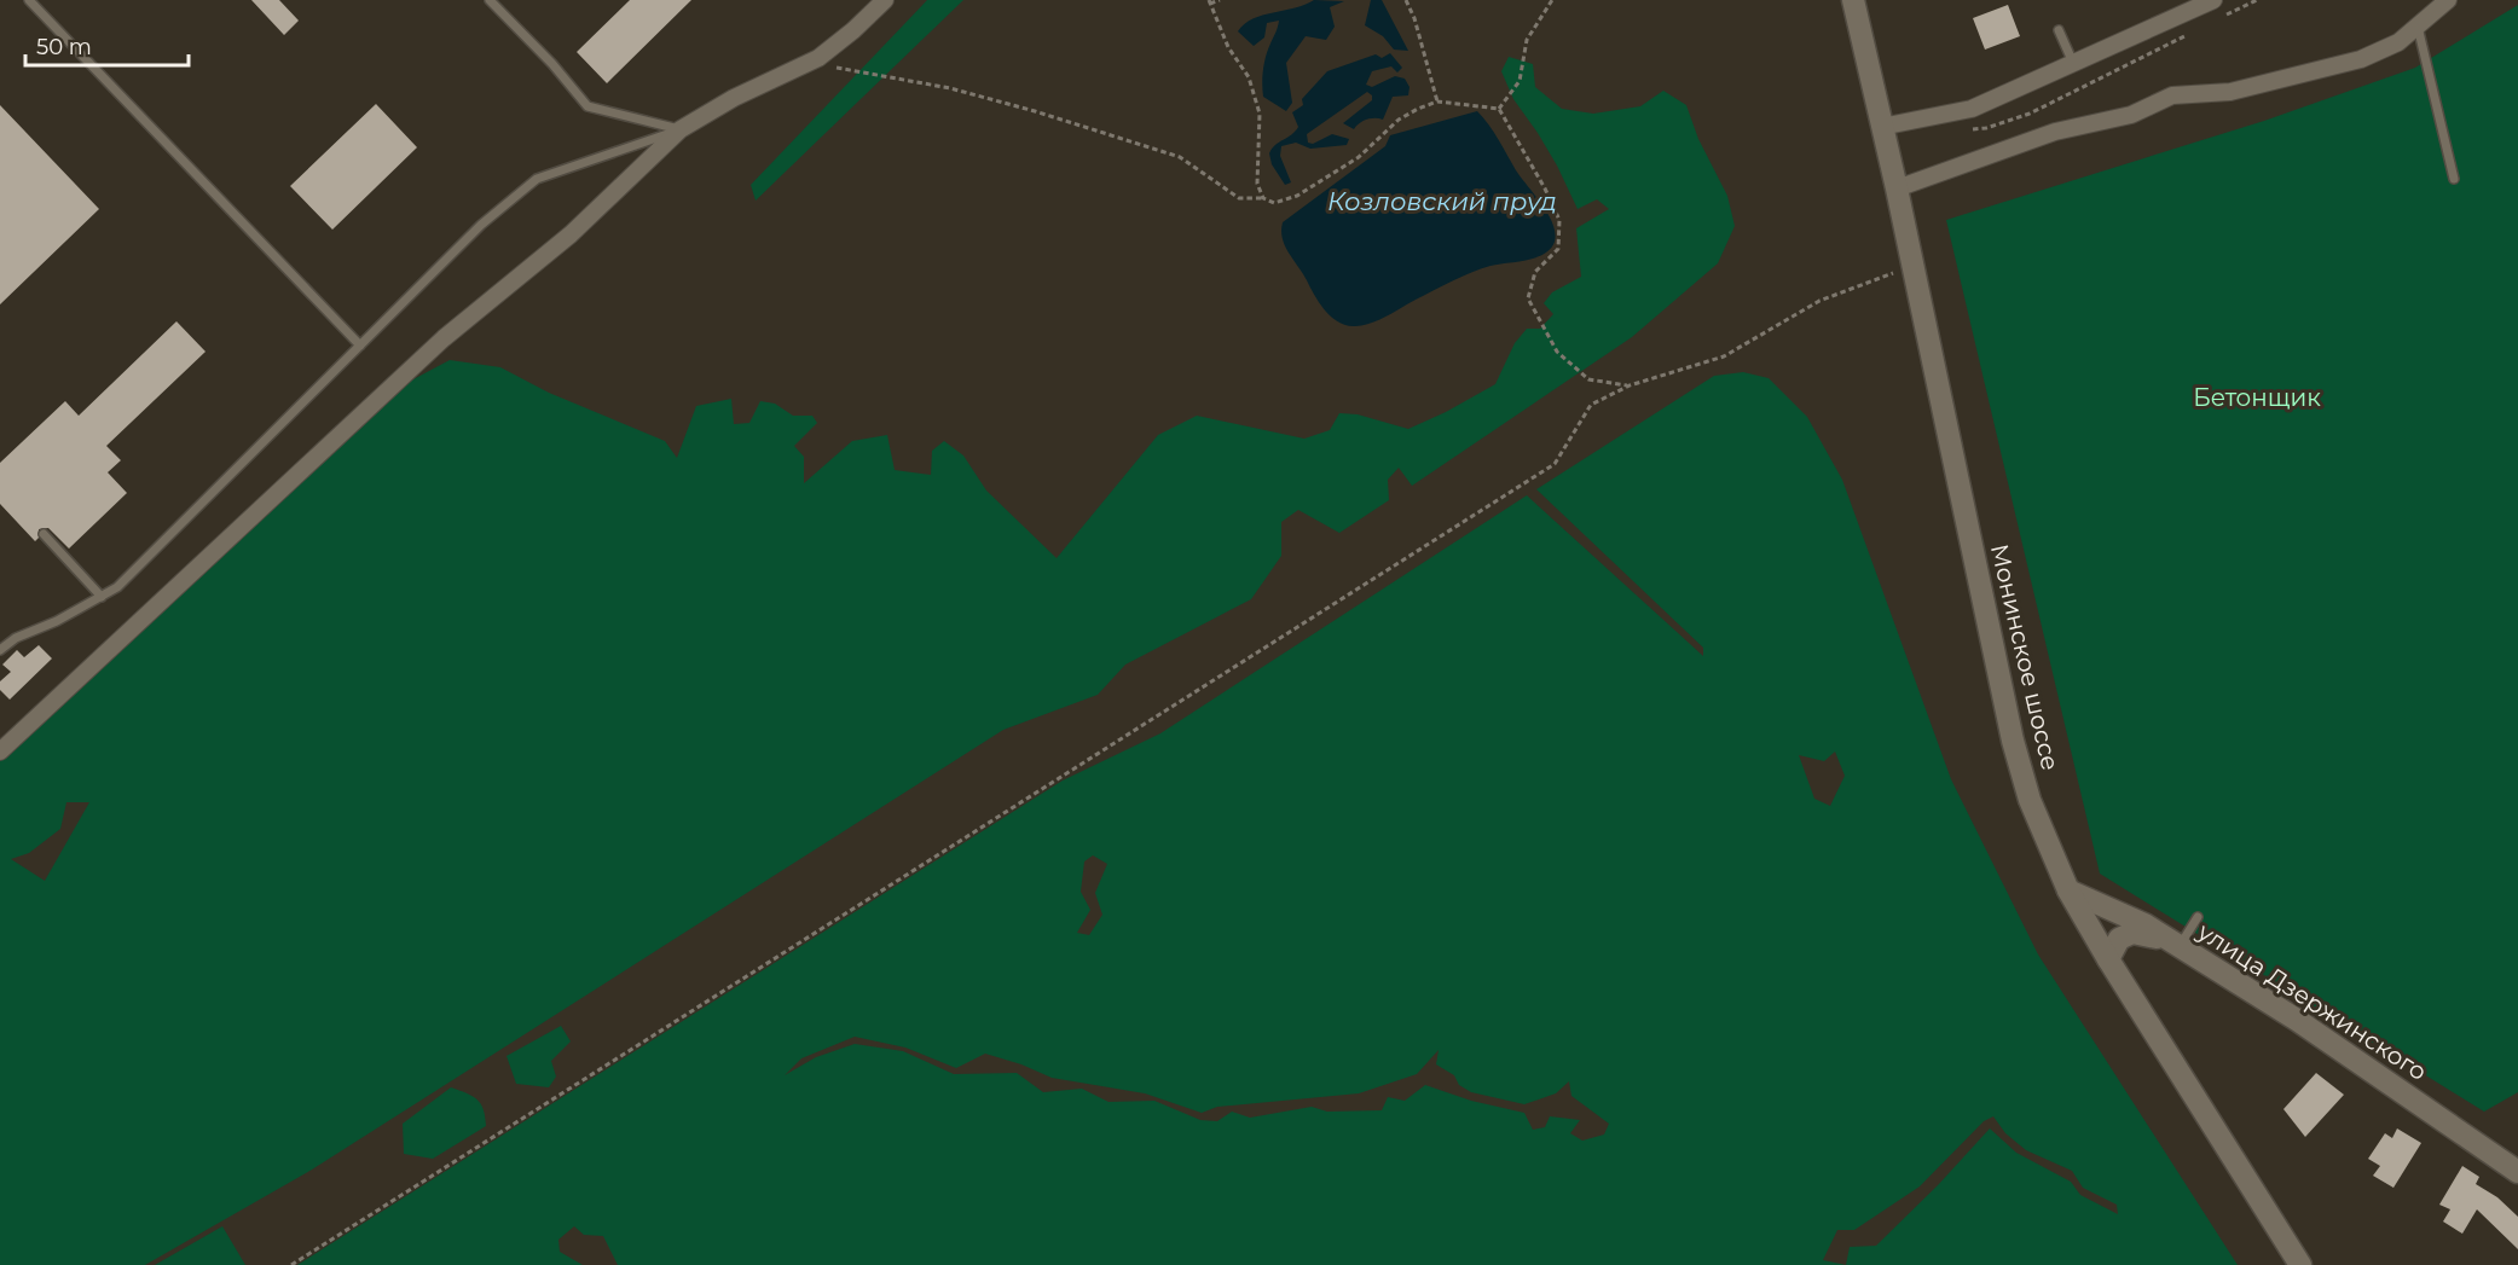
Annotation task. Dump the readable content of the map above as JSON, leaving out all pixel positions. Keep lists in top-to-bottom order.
{
  "streets": {
    "main road": ["Монинское шоссе", "улица Дзержинского"]
  },
  "crossings": [
    ["Монинское шоссе", "улица Дзержинского"]
  ],
  "water": ["Козловский пруд"],
  "parks": ["Бетонщик"],
  "scale_bar": "50 m"
}
